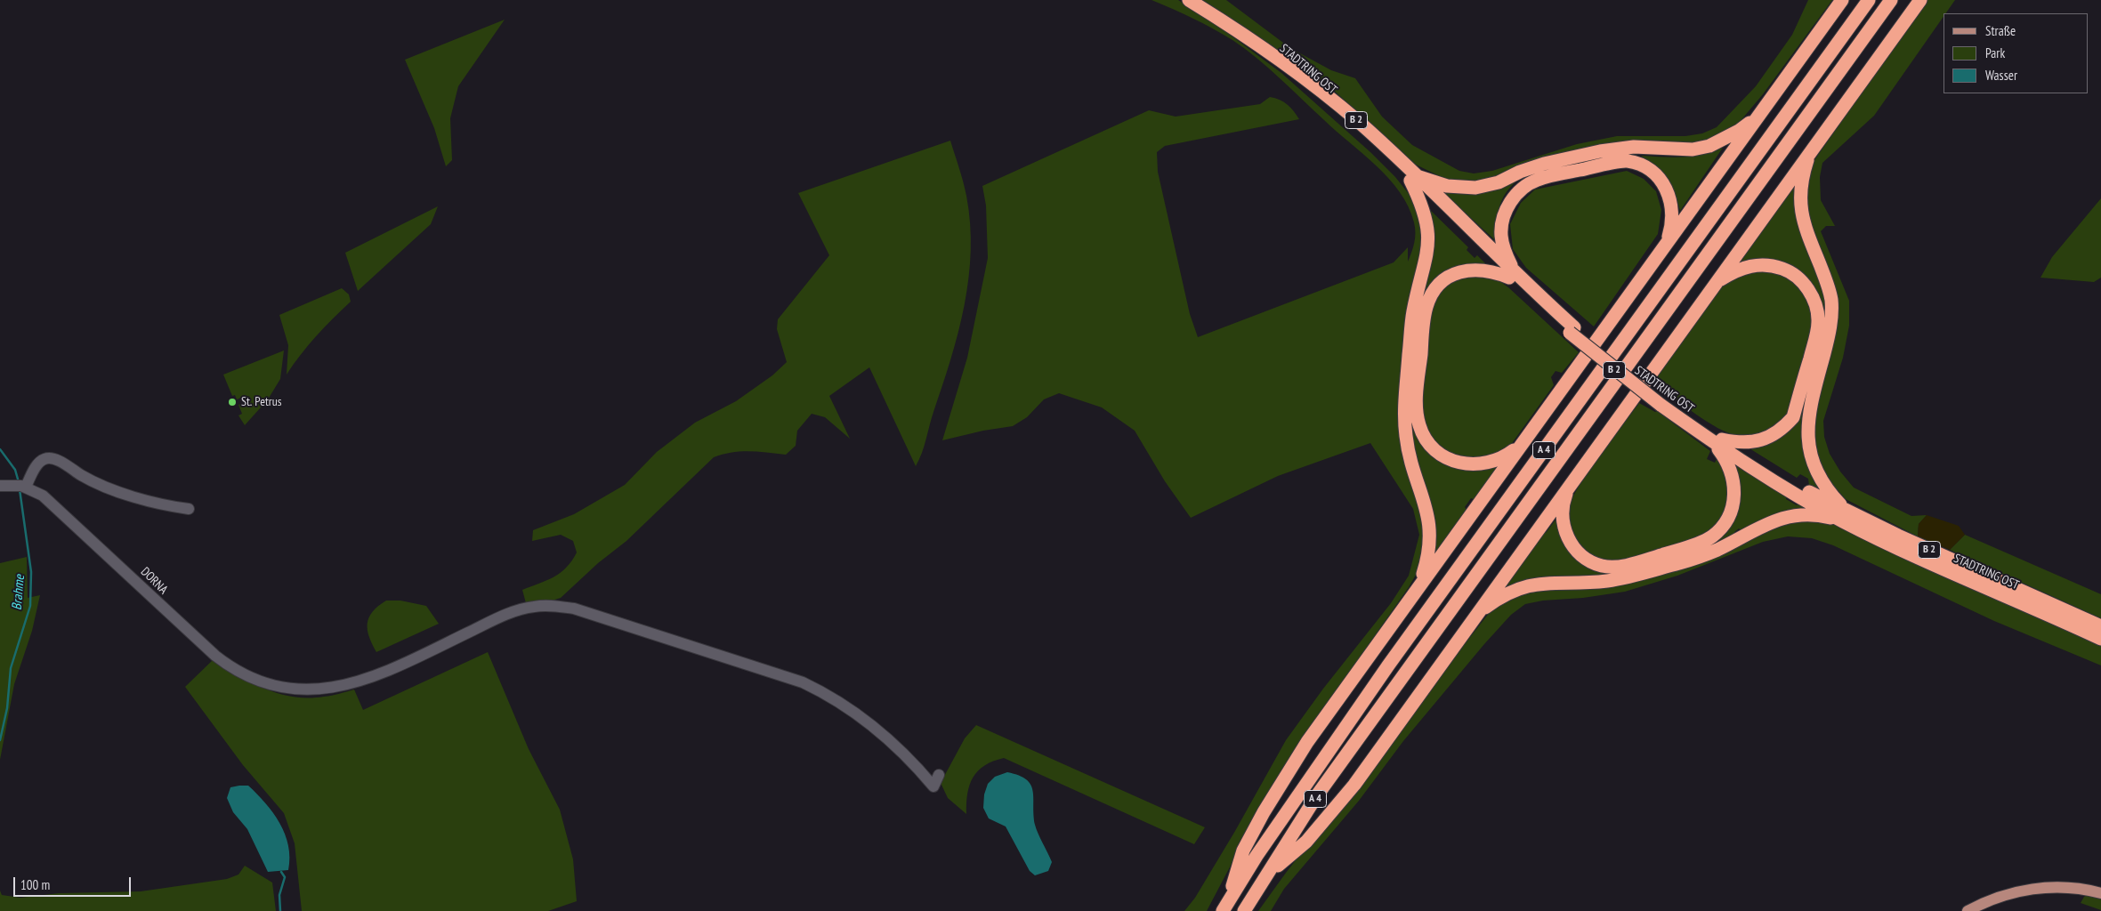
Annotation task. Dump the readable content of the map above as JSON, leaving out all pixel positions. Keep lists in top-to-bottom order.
{
  "streets": {
    "highway": ["STADTRING OST", "B 2", "A 4"],
    "street": ["DORNA"]
  },
  "crossings": [
    ["STADTRING OST", "B 2"]
  ],
  "water": ["Brahme"],
  "places": ["St. Petrus"],
  "legend": ["Straße", "Park", "Wasser"],
  "scale_bar": "100 m"
}
